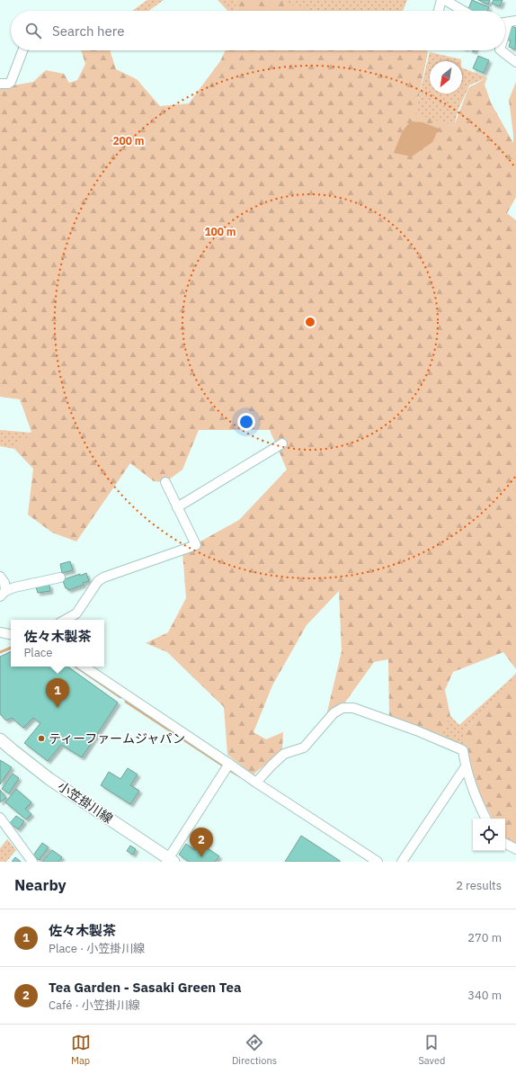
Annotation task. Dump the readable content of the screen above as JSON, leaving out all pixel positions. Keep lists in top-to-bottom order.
{
  "streets": {
    "main road": ["小笠掛川線"]
  },
  "places": ["ティーファームジャパン"],
  "north": "bottom left",
  "page": {
    "search": "Search here",
    "popup": ["佐々木製茶", "Place"],
    "pins": ["1", "2"],
    "heading": ["Nearby", "2 results"],
    "list": [
      {
        "mark": "1",
        "name": "佐々木製茶",
        "note": "Place · 小笠掛川線",
        "value": "270 m"
      },
      {
        "mark": "2",
        "name": "Tea Garden - Sasaki Green Tea",
        "note": "Café · 小笠掛川線",
        "value": "340 m"
      }
    ],
    "nav": ["Map", "Directions", "Saved"]
  },
  "rings": ["200 m", "100 m"]
}
